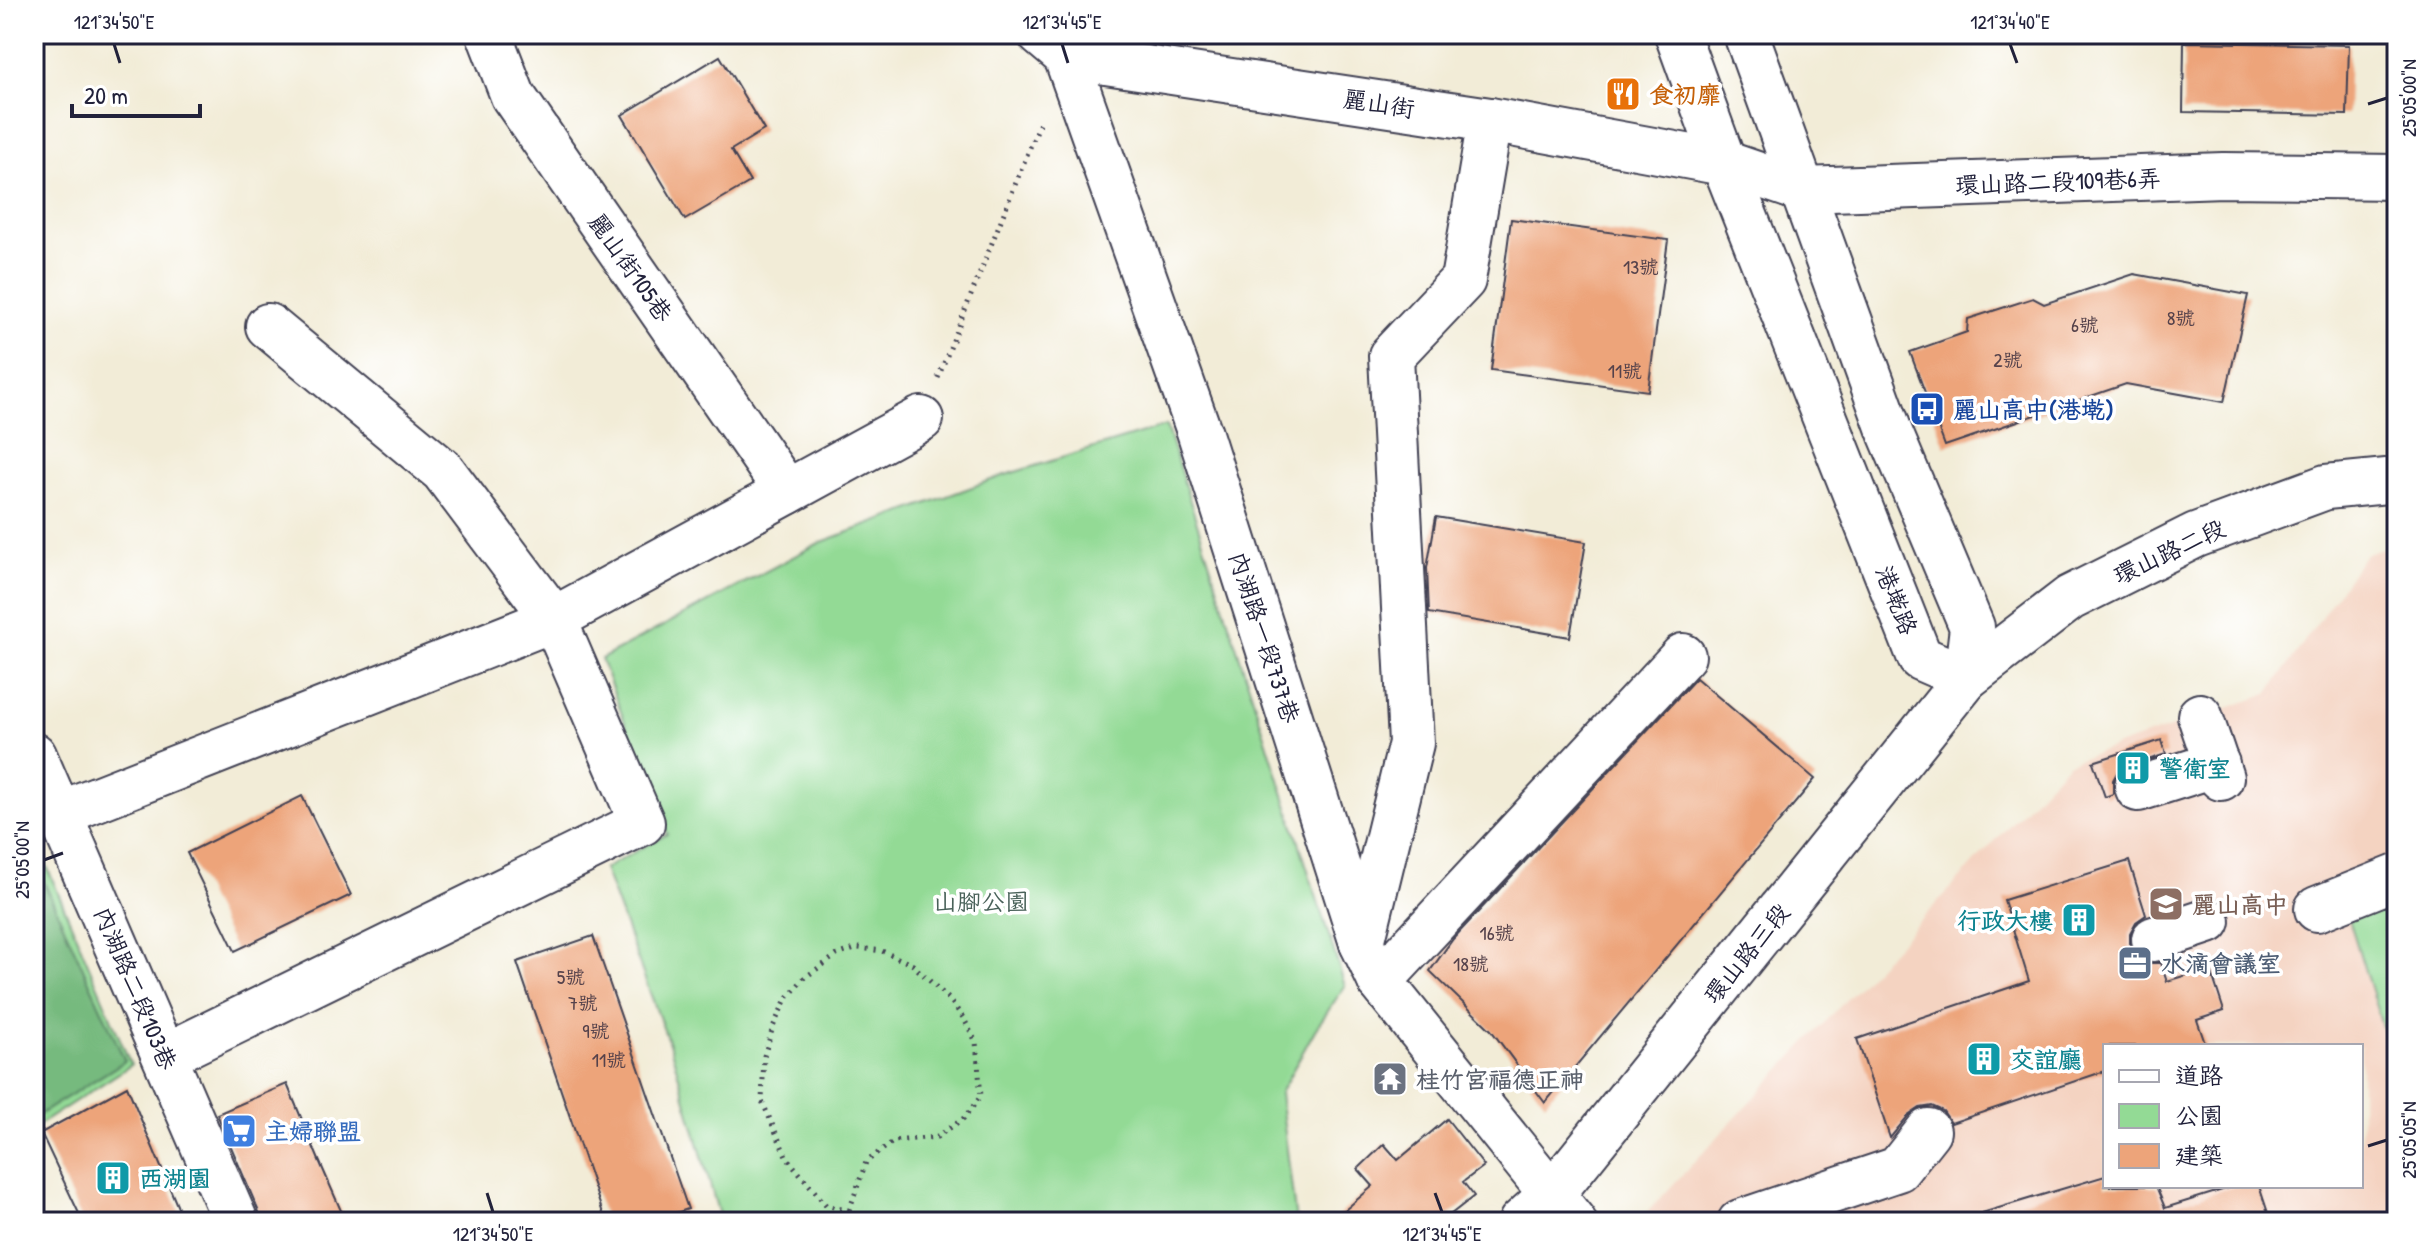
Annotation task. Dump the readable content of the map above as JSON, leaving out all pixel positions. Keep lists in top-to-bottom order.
{
  "streets": {
    "street": [
      "麗山街",
      "環山路二段109巷6弄",
      "麗山街105巷",
      "環山路二段",
      "港墘路",
      "內湖路一段737巷",
      "環山路三段",
      "內湖路二段103巷"
    ]
  },
  "crossings": [
    ["麗山街", "環山路二段109巷6弄"],
    ["麗山街", "港墘路"],
    ["麗山街", "內湖路一段737巷"],
    ["環山路二段109巷6弄", "港墘路"],
    ["環山路二段", "港墘路"],
    ["環山路二段", "環山路三段"],
    ["港墘路", "環山路三段"],
    ["內湖路一段737巷", "環山路三段"]
  ],
  "parks": ["山腳公園"],
  "places": {
    "restaurant": ["食初靡"],
    "bus stop": ["麗山高中(港墘)"],
    "building": [
      "警衛室",
      "行政大樓",
      "交誼廳",
      "西湖園"
    ],
    "school or university": ["麗山高中"],
    "office": ["水滴會議室"],
    "temple": ["桂竹宮福德正神"],
    "supermarket": ["主婦聯盟"]
  },
  "house_numbers": [
    "13號",
    "8號",
    "6號",
    "2號",
    "11號",
    "16號",
    "18號",
    "5號",
    "7號",
    "9號",
    "11號"
  ],
  "legend": ["道路", "公園", "建築"],
  "scale_bar": "20 m",
  "coordinates": [
    "121°34'50\"E",
    "121°34'45\"E",
    "121°34'40\"E",
    "25°05'00\"N",
    "25°05'05\"N"
  ]
}
